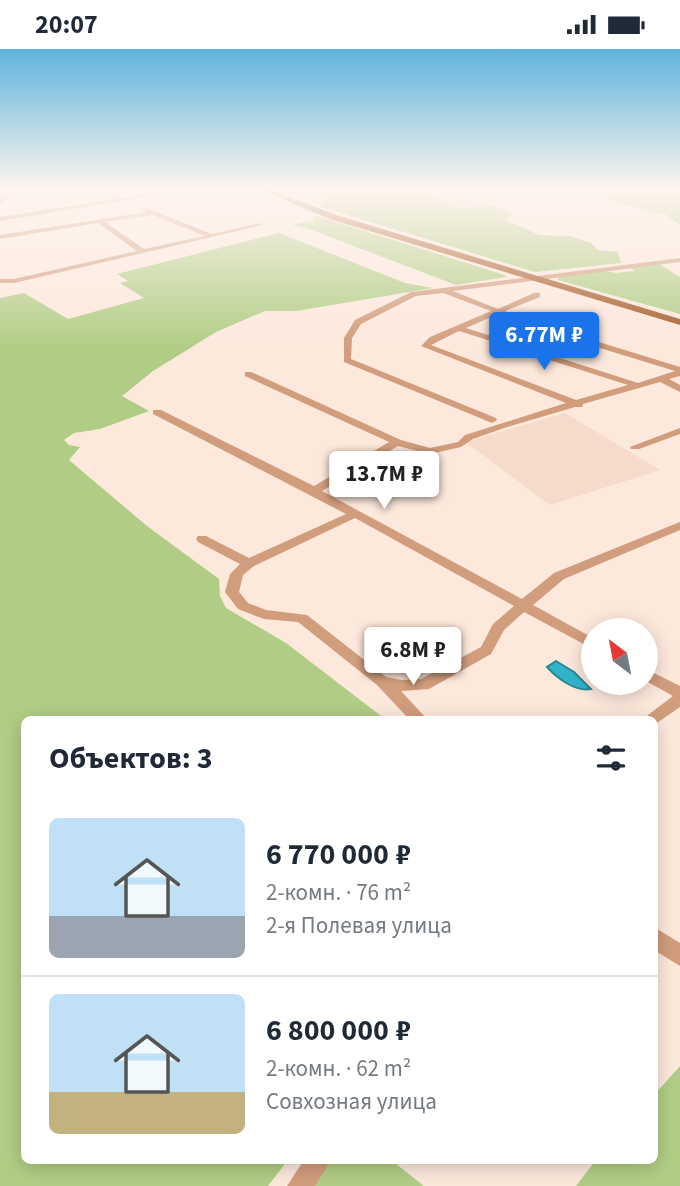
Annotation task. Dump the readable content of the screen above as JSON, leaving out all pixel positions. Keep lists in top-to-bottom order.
{
  "north": "top left",
  "page": {
    "status": "20:07",
    "price": ["6.77M ₽", "13.7M ₽", "6.8M ₽"],
    "heading": "Объектов: 3",
    "list": [
      {
        "name": "6 770 000 ₽",
        "note": "2-комн. · 76 m² · 2-я Полевая улица"
      },
      {
        "name": "6 800 000 ₽",
        "note": "2-комн. · 62 m² · Совхозная улица"
      }
    ]
  }
}
